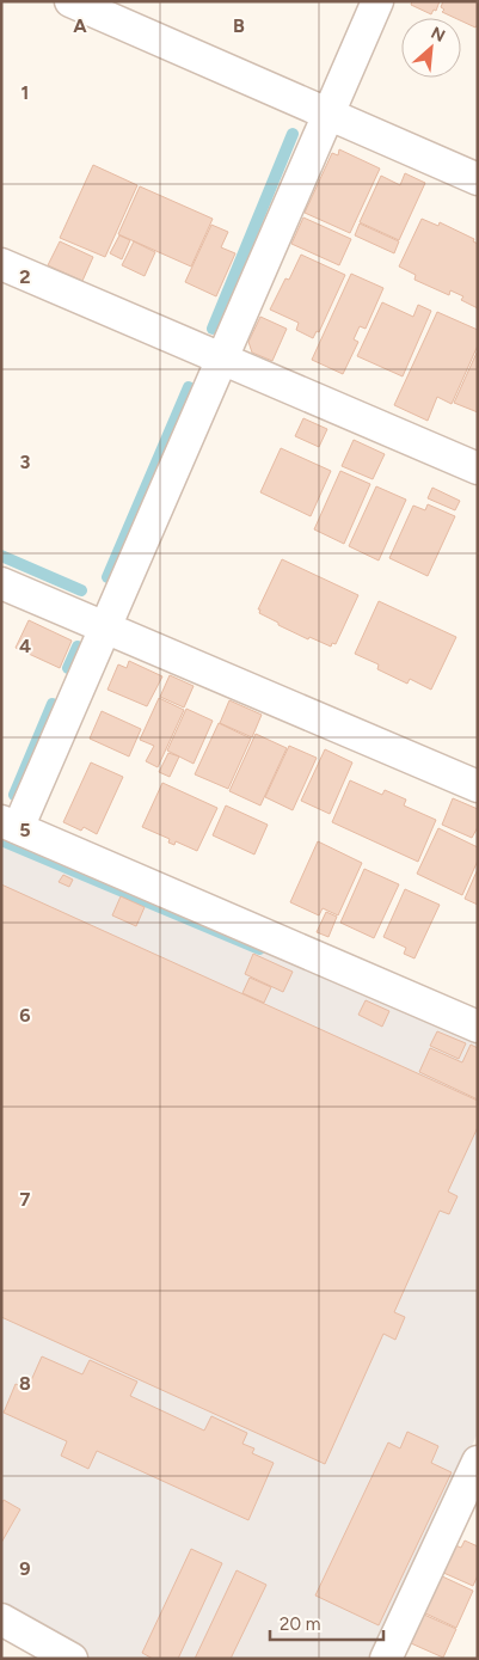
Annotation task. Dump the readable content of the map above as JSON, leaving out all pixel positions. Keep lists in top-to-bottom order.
{
  "scale_bar": "20 m",
  "north": "top right",
  "grid": {
    "columns": ["A", "B"],
    "rows": [
      "1",
      "2",
      "3",
      "4",
      "5",
      "6",
      "7",
      "8",
      "9"
    ]
  }
}
